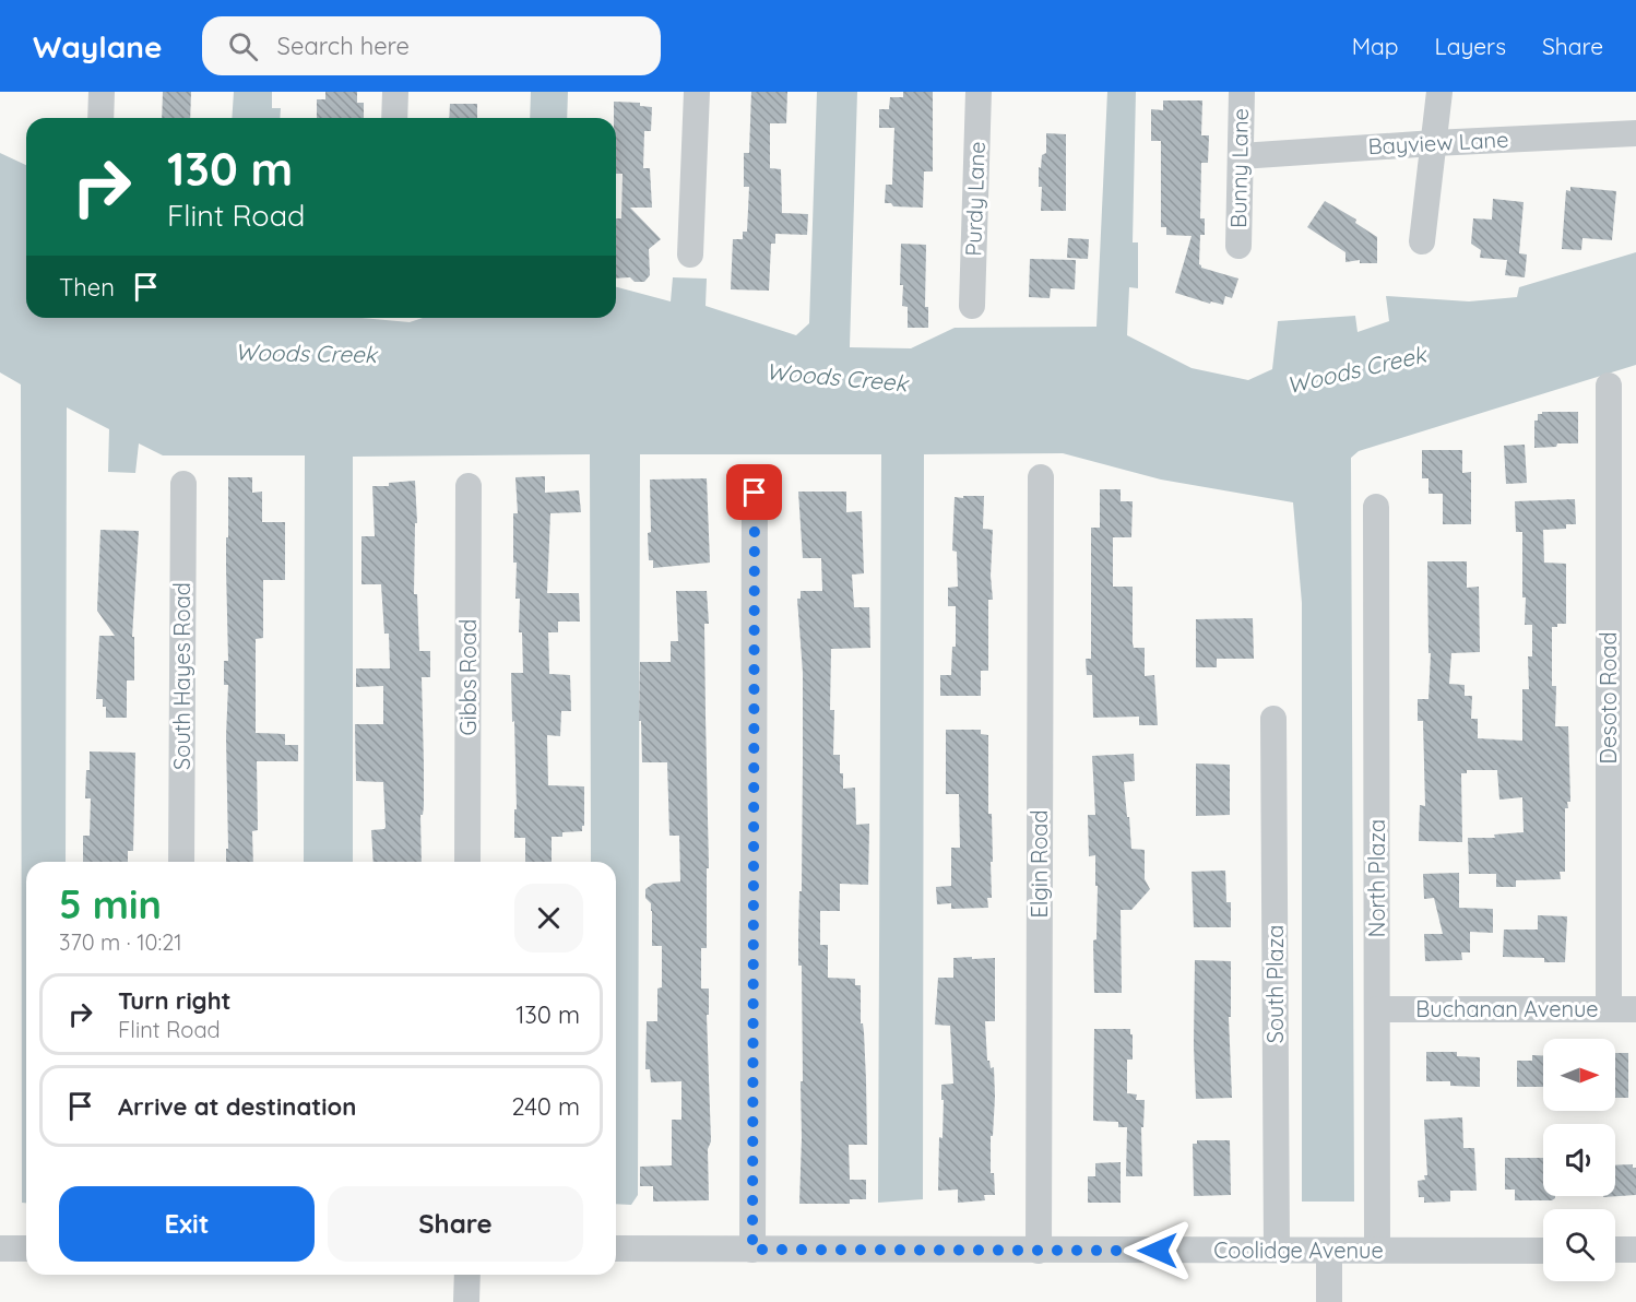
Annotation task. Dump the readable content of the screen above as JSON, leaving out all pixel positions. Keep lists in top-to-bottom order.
{
  "streets": {
    "street": [
      "Bayview Lane",
      "Bunny Lane",
      "Purdy Lane",
      "South Hayes Road",
      "Gibbs Road",
      "Desoto Road",
      "Elgin Road",
      "North Plaza",
      "South Plaza",
      "Buchanan Avenue",
      "Coolidge Avenue"
    ]
  },
  "crossings": [
    ["Bayview Lane", "Bunny Lane"],
    ["Desoto Road", "Buchanan Avenue"],
    ["Elgin Road", "Coolidge Avenue"],
    ["North Plaza", "Buchanan Avenue"],
    ["North Plaza", "Coolidge Avenue"],
    ["South Plaza", "Coolidge Avenue"]
  ],
  "water": ["Woods Creek"],
  "north": "right",
  "page": {
    "header": "Waylane",
    "search": "Search here",
    "nav": ["Map", "Layers", "Share"],
    "turn": ["130 m", "Flint Road"],
    "then": "Then",
    "heading": ["5 min", "370 m · 10:21"],
    "list": [
      {
        "name": "Turn right",
        "note": "Flint Road",
        "value": "130 m"
      },
      {
        "name": "Arrive at destination",
        "value": "240 m"
      }
    ],
    "buttons": ["Exit", "Share"]
  }
}
